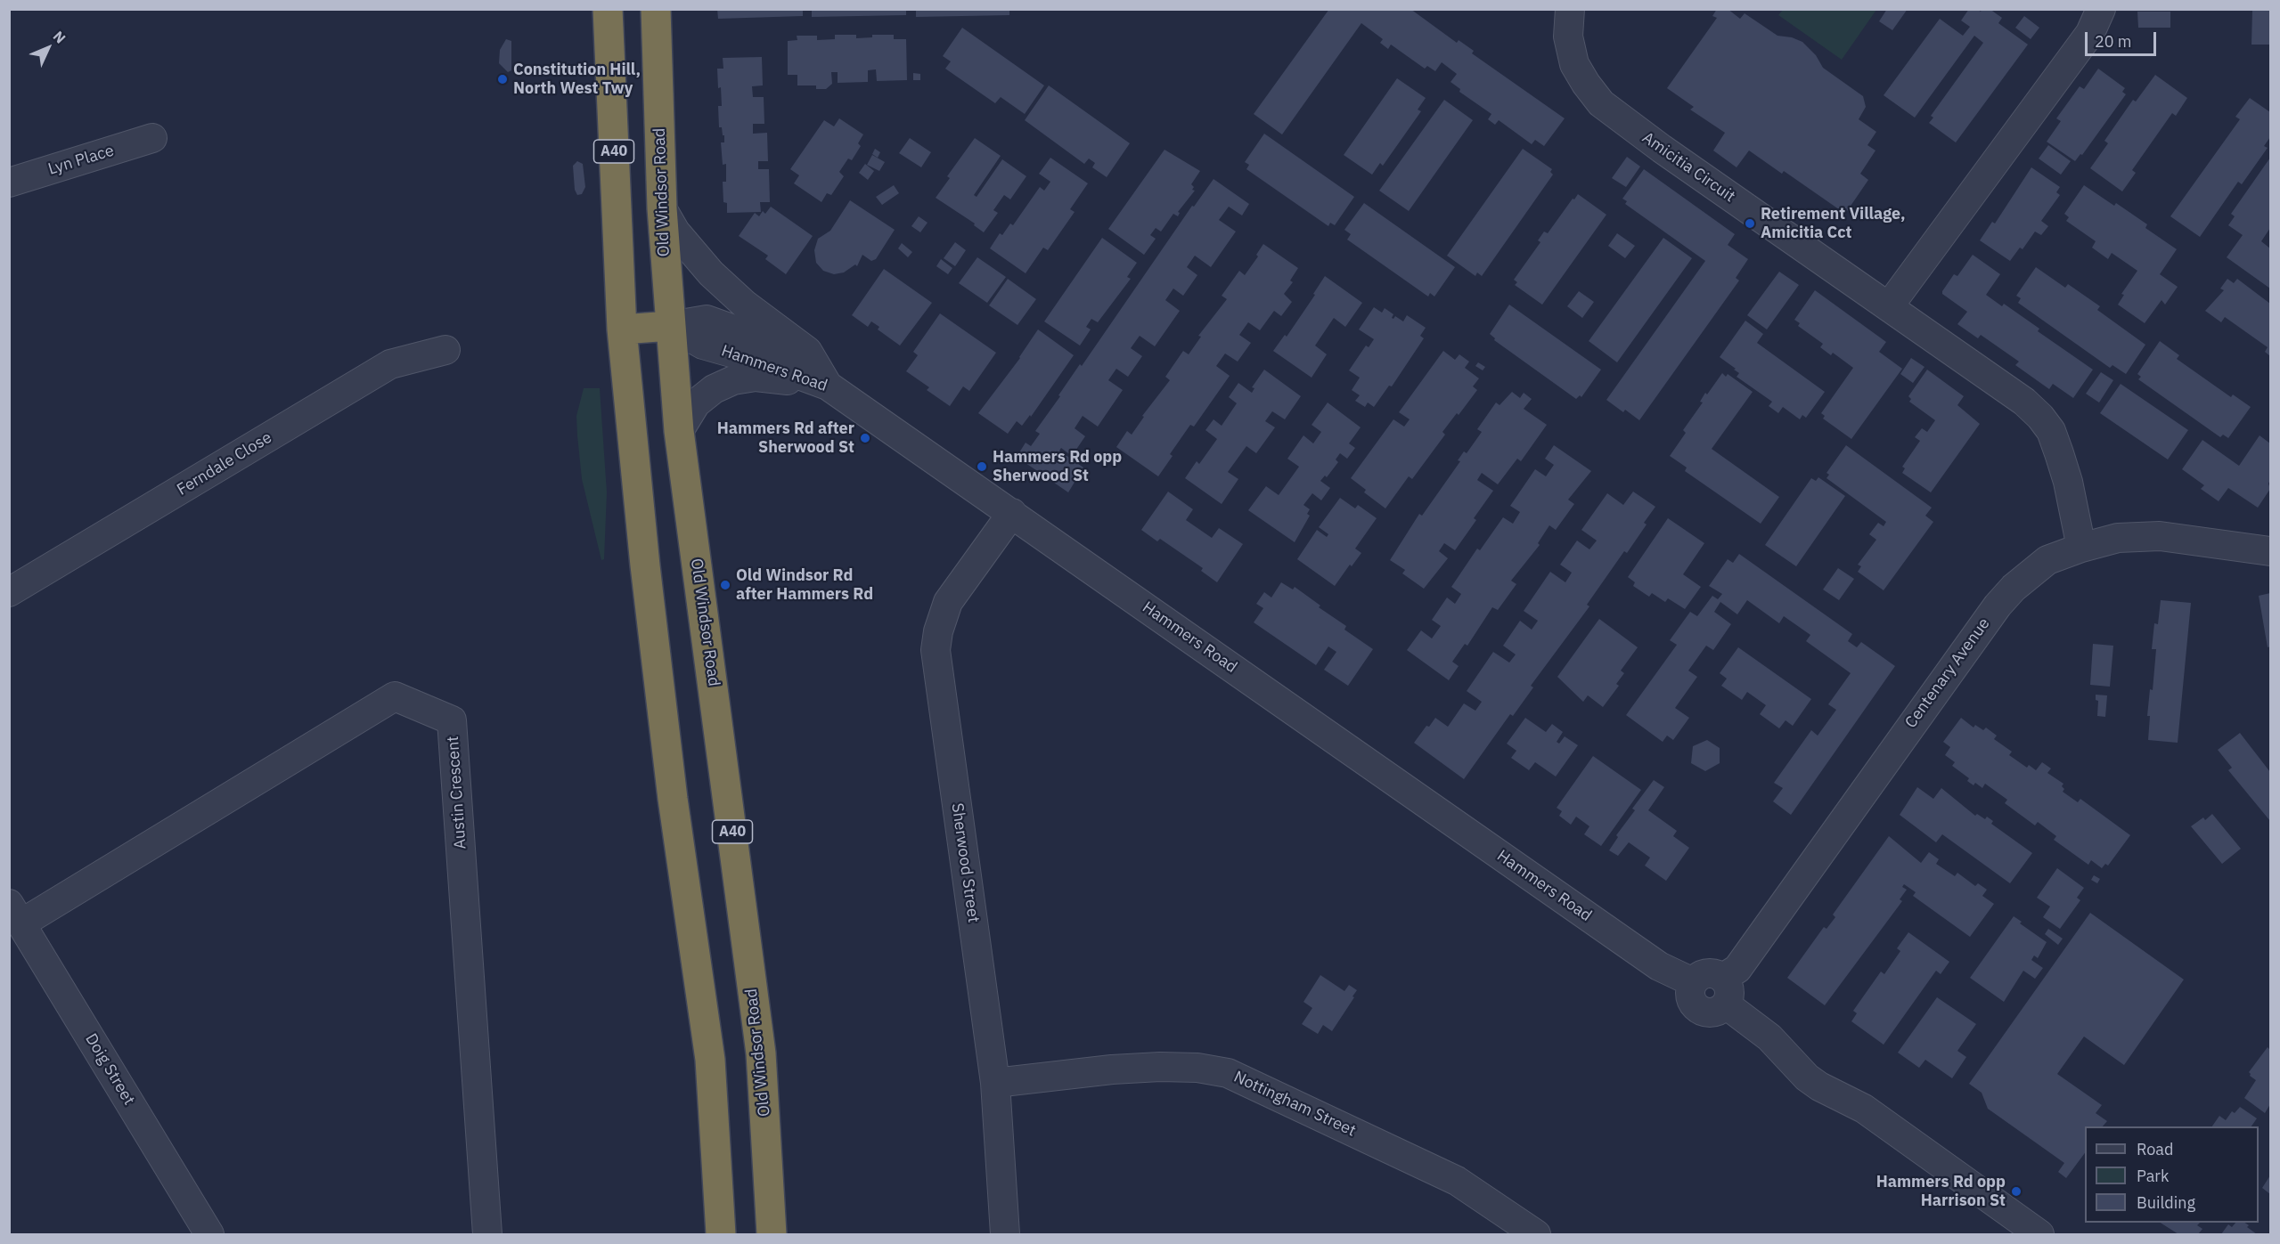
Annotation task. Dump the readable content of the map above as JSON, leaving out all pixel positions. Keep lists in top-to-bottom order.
{
  "streets": {
    "highway": ["A40", "Old Windsor Road"],
    "street": [
      "Lyn Place",
      "Amicitia Circuit",
      "Hammers Road",
      "Ferndale Close",
      "Centenary Avenue",
      "Austin Crescent",
      "Sherwood Street",
      "Doig Street",
      "Nottingham Street"
    ]
  },
  "crossings": [
    ["Amicitia Circuit", "Centenary Avenue"],
    ["Old Windsor Road", "Hammers Road"],
    ["Hammers Road", "Centenary Avenue"],
    ["Hammers Road", "Sherwood Street"],
    ["Austin Crescent", "Doig Street"],
    ["Sherwood Street", "Nottingham Street"]
  ],
  "places": [
    "Constitution Hill, North West Twy",
    "Retirement Village, Amicitia Cct",
    "Hammers Rd after Sherwood St",
    "Hammers Rd opp Sherwood St",
    "Old Windsor Rd after Hammers Rd",
    "Hammers Rd opp Harrison St"
  ],
  "legend": ["Road", "Park", "Building"],
  "scale_bar": "20 m",
  "north": "top right"
}
